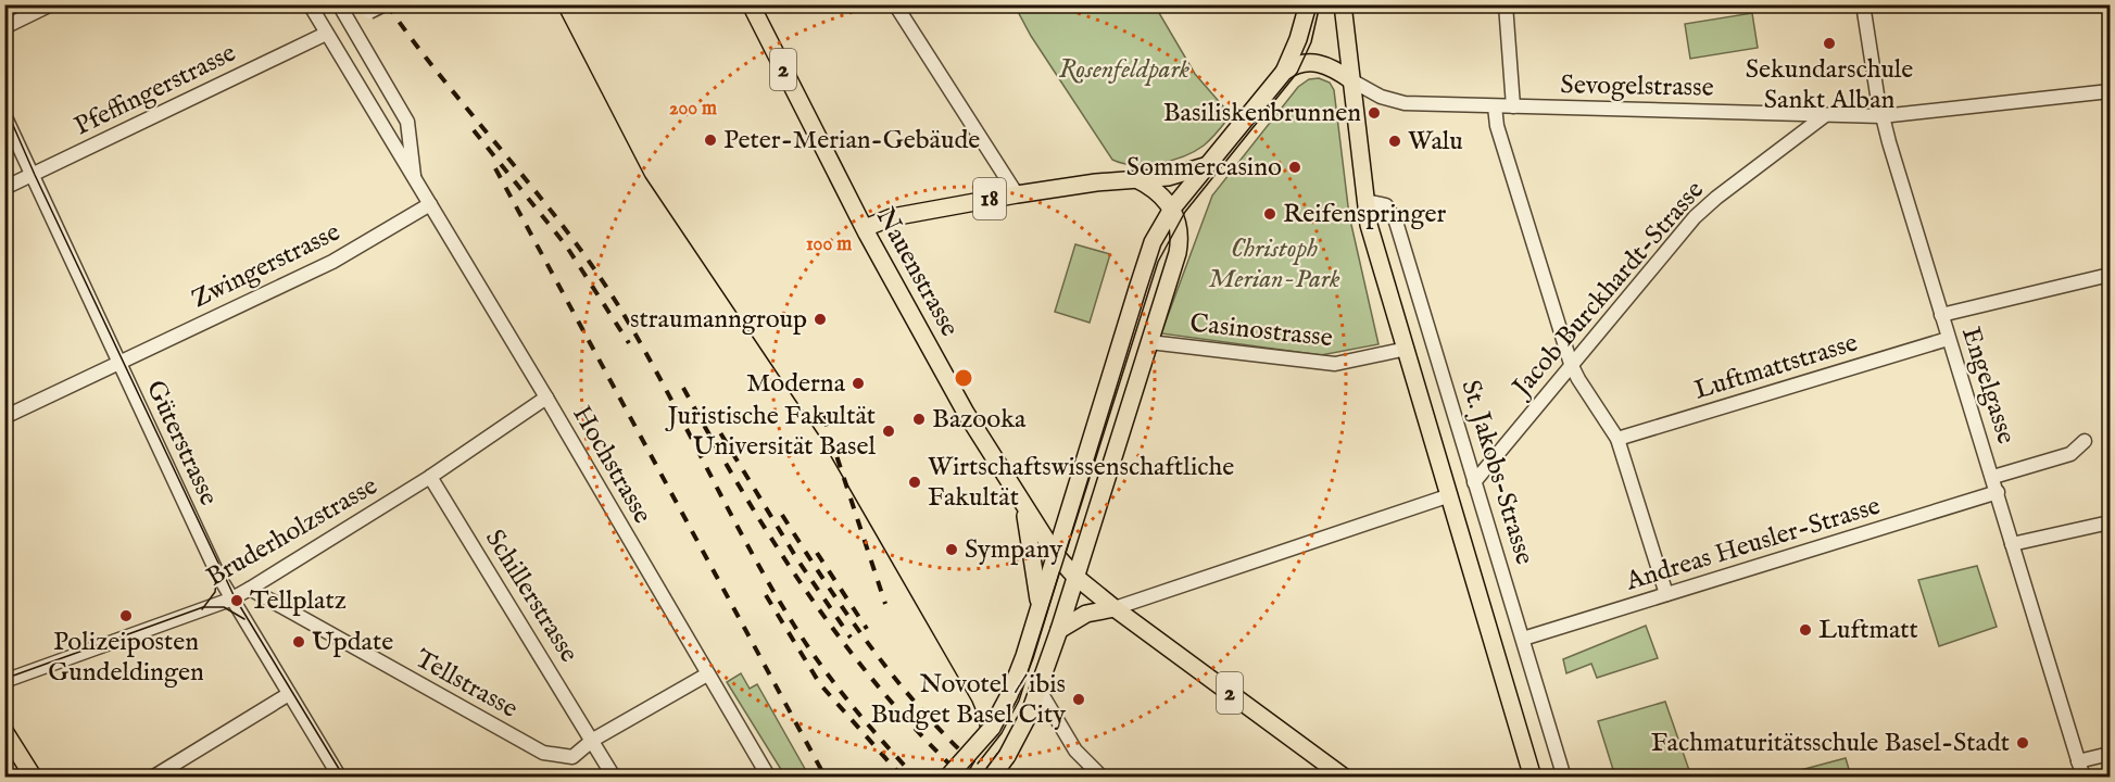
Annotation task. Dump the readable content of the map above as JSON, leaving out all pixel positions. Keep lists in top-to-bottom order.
{
  "streets": {
    "main road": [
      "2",
      "18",
      "Nauenstrasse",
      "St. Jakobs-Strasse"
    ],
    "street": [
      "Sevogelstrasse",
      "Pfeffingerstrasse",
      "Zwingerstrasse",
      "Jacob Burckhardt-Strasse",
      "Casinostrasse",
      "Luftmattstrasse",
      "Engelgasse",
      "Güterstrasse",
      "Hochstrasse",
      "Bruderholzstrasse",
      "Andreas Heusler-Strasse",
      "Schillerstrasse",
      "Tellstrasse"
    ]
  },
  "crossings": [
    ["2", "Nauenstrasse"],
    ["Sevogelstrasse", "Jacob Burckhardt-Strasse"],
    ["Sevogelstrasse", "Engelgasse"],
    ["Sevogelstrasse", "St. Jakobs-Strasse"],
    ["Pfeffingerstrasse", "Güterstrasse"],
    ["Pfeffingerstrasse", "Hochstrasse"],
    ["18", "Nauenstrasse"],
    ["Zwingerstrasse", "Güterstrasse"],
    ["Zwingerstrasse", "Hochstrasse"],
    ["Jacob Burckhardt-Strasse", "St. Jakobs-Strasse"],
    ["Casinostrasse", "St. Jakobs-Strasse"],
    ["Luftmattstrasse", "Engelgasse"],
    ["Engelgasse", "Andreas Heusler-Strasse"],
    ["Güterstrasse", "Bruderholzstrasse"],
    ["Hochstrasse", "Bruderholzstrasse"],
    ["Hochstrasse", "Tellstrasse"],
    ["St. Jakobs-Strasse", "Andreas Heusler-Strasse"],
    ["Bruderholzstrasse", "Schillerstrasse"],
    ["Bruderholzstrasse", "Tellstrasse"],
    ["Schillerstrasse", "Tellstrasse"]
  ],
  "parks": ["Rosenfeldpark", "Christoph Merian-Park"],
  "places": [
    "Sekundarschule Sankt Alban",
    "Basiliskenbrunnen",
    "Peter-Merian-Gebäude",
    "Walu",
    "Sommercasino",
    "Reifenspringer",
    "straumanngroup",
    "Moderna",
    "Bazooka",
    "Juristische Fakultät Universität Basel",
    "Wirtschaftswissenschaftliche Fakultät",
    "Sympany",
    "Tellplatz",
    "Polizeiposten Gundeldingen",
    "Luftmatt",
    "Update",
    "Novotel / ibis Budget Basel City",
    "Fachmaturitätsschule Basel-Stadt"
  ],
  "rings": ["200 m", "100 m"]
}
